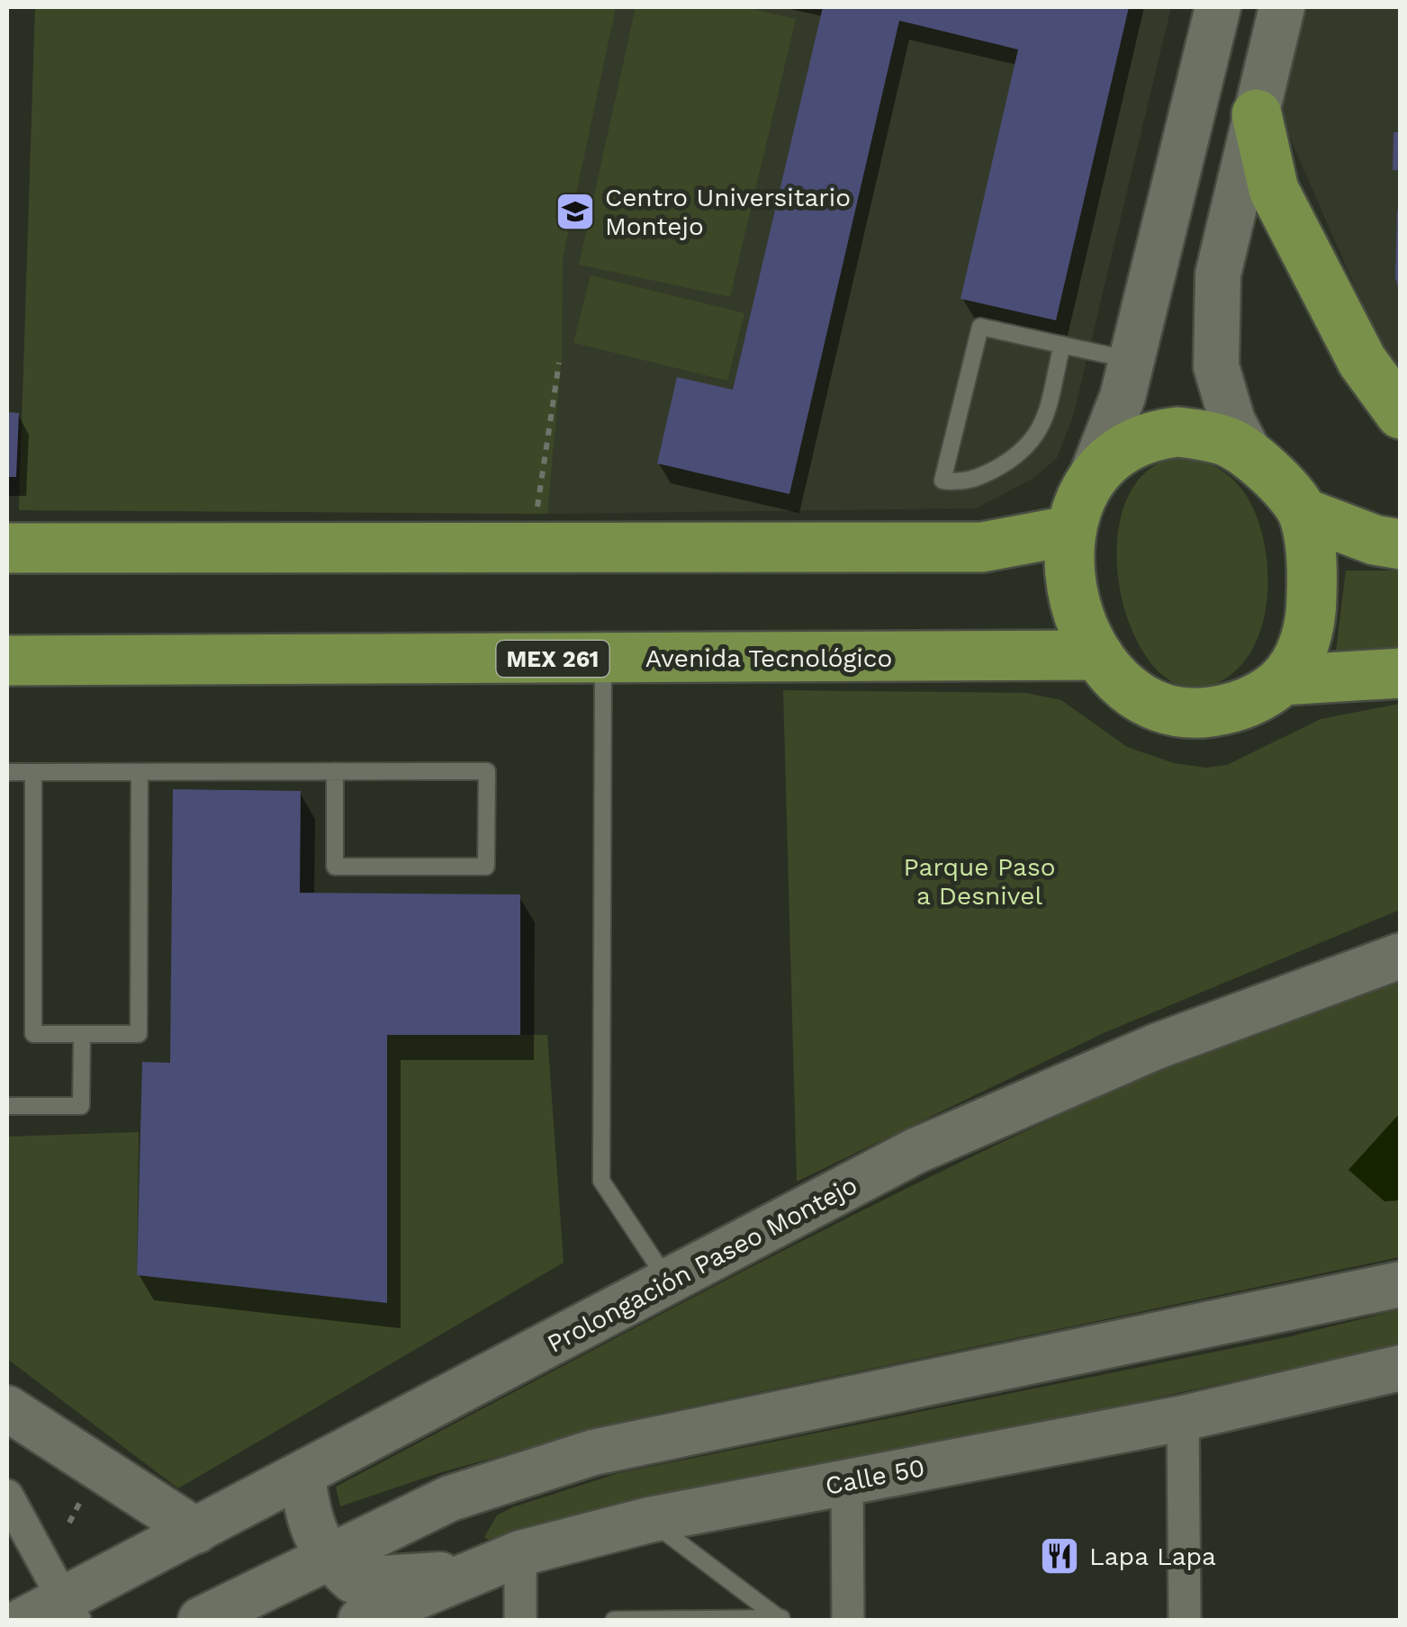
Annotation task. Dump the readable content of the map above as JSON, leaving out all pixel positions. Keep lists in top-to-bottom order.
{
  "streets": {
    "main road": [
      "Avenida Tecnológico",
      "MEX 261",
      "Prolongación Paseo Montejo",
      "Calle 50"
    ]
  },
  "parks": ["Parque Paso a Desnivel"],
  "places": {
    "school or university": ["Centro Universitario Montejo"],
    "restaurant": ["Lapa Lapa"]
  }
}
